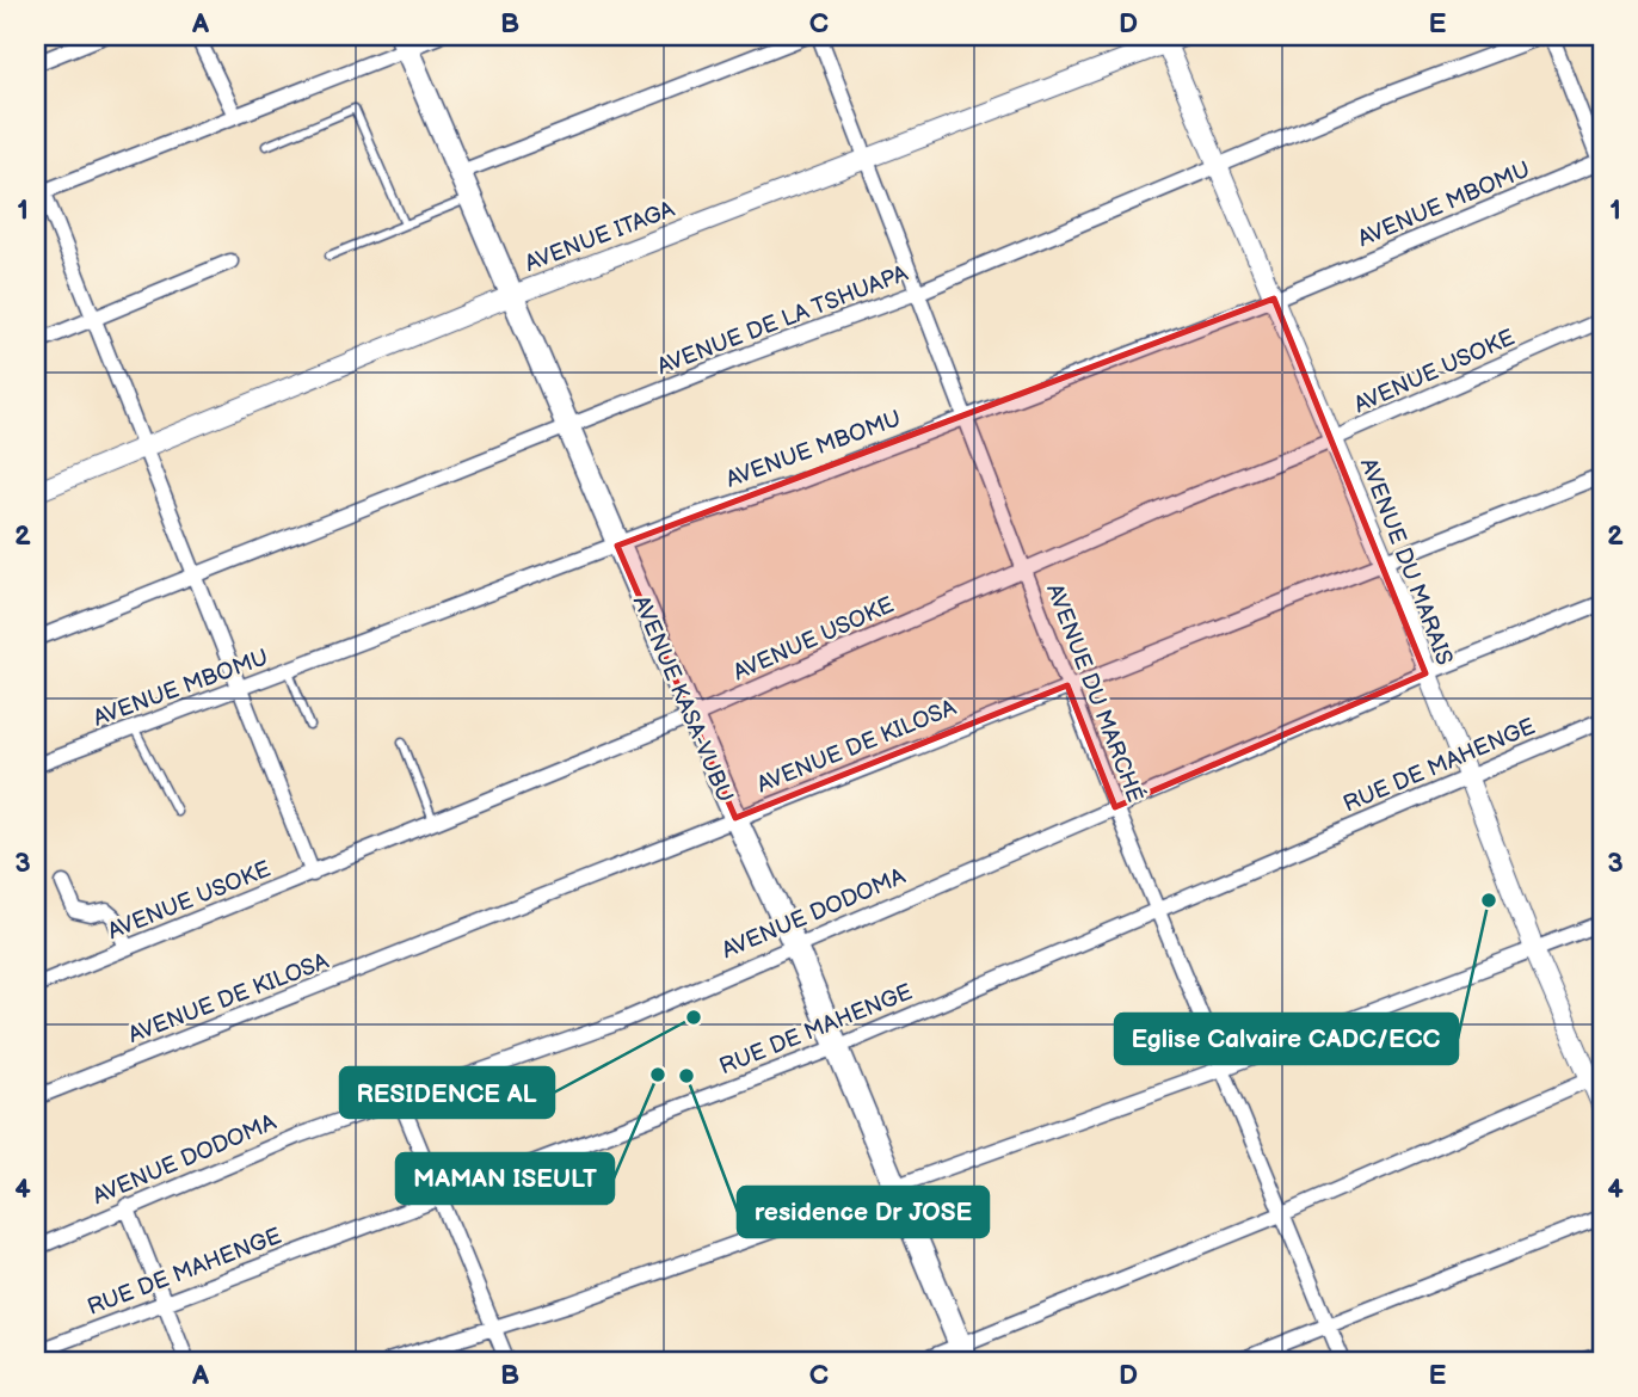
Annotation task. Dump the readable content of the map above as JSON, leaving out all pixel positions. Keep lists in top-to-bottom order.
{
  "streets": {
    "main road": ["AVENUE KASA-VUBU"],
    "street": [
      "AVENUE MBOMU",
      "AVENUE ITAGA",
      "AVENUE DE LA TSHUAPA",
      "AVENUE USOKE",
      "AVENUE DU MARAIS",
      "AVENUE DU MARCHÉ",
      "AVENUE DE KILOSA",
      "RUE DE MAHENGE",
      "AVENUE DODOMA"
    ]
  },
  "crossings": [
    ["AVENUE MBOMU", "AVENUE DU MARAIS"],
    ["AVENUE MBOMU", "AVENUE DU MARCHÉ"],
    ["AVENUE MBOMU", "AVENUE KASA-VUBU"],
    ["AVENUE ITAGA", "AVENUE DU MARAIS"],
    ["AVENUE ITAGA", "AVENUE DU MARCHÉ"],
    ["AVENUE ITAGA", "AVENUE KASA-VUBU"],
    ["AVENUE DE LA TSHUAPA", "AVENUE DU MARAIS"],
    ["AVENUE DE LA TSHUAPA", "AVENUE DU MARCHÉ"],
    ["AVENUE DE LA TSHUAPA", "AVENUE KASA-VUBU"],
    ["AVENUE USOKE", "AVENUE DU MARAIS"],
    ["AVENUE USOKE", "AVENUE DU MARCHÉ"],
    ["AVENUE USOKE", "AVENUE KASA-VUBU"],
    ["AVENUE DU MARAIS", "AVENUE DE KILOSA"],
    ["AVENUE DU MARAIS", "RUE DE MAHENGE"],
    ["AVENUE DU MARAIS", "AVENUE DODOMA"],
    ["AVENUE DU MARCHÉ", "AVENUE DE KILOSA"],
    ["AVENUE DU MARCHÉ", "RUE DE MAHENGE"],
    ["AVENUE DU MARCHÉ", "AVENUE DODOMA"],
    ["AVENUE KASA-VUBU", "AVENUE DE KILOSA"],
    ["AVENUE KASA-VUBU", "RUE DE MAHENGE"],
    ["AVENUE KASA-VUBU", "AVENUE DODOMA"]
  ],
  "places": [
    "Eglise Calvaire CADC/ECC",
    "RESIDENCE AL",
    "MAMAN ISEULT",
    "residence Dr JOSE"
  ],
  "grid": {
    "columns": [
      "A",
      "B",
      "C",
      "D",
      "E"
    ],
    "rows": [
      "1",
      "2",
      "3",
      "4"
    ]
  }
}
